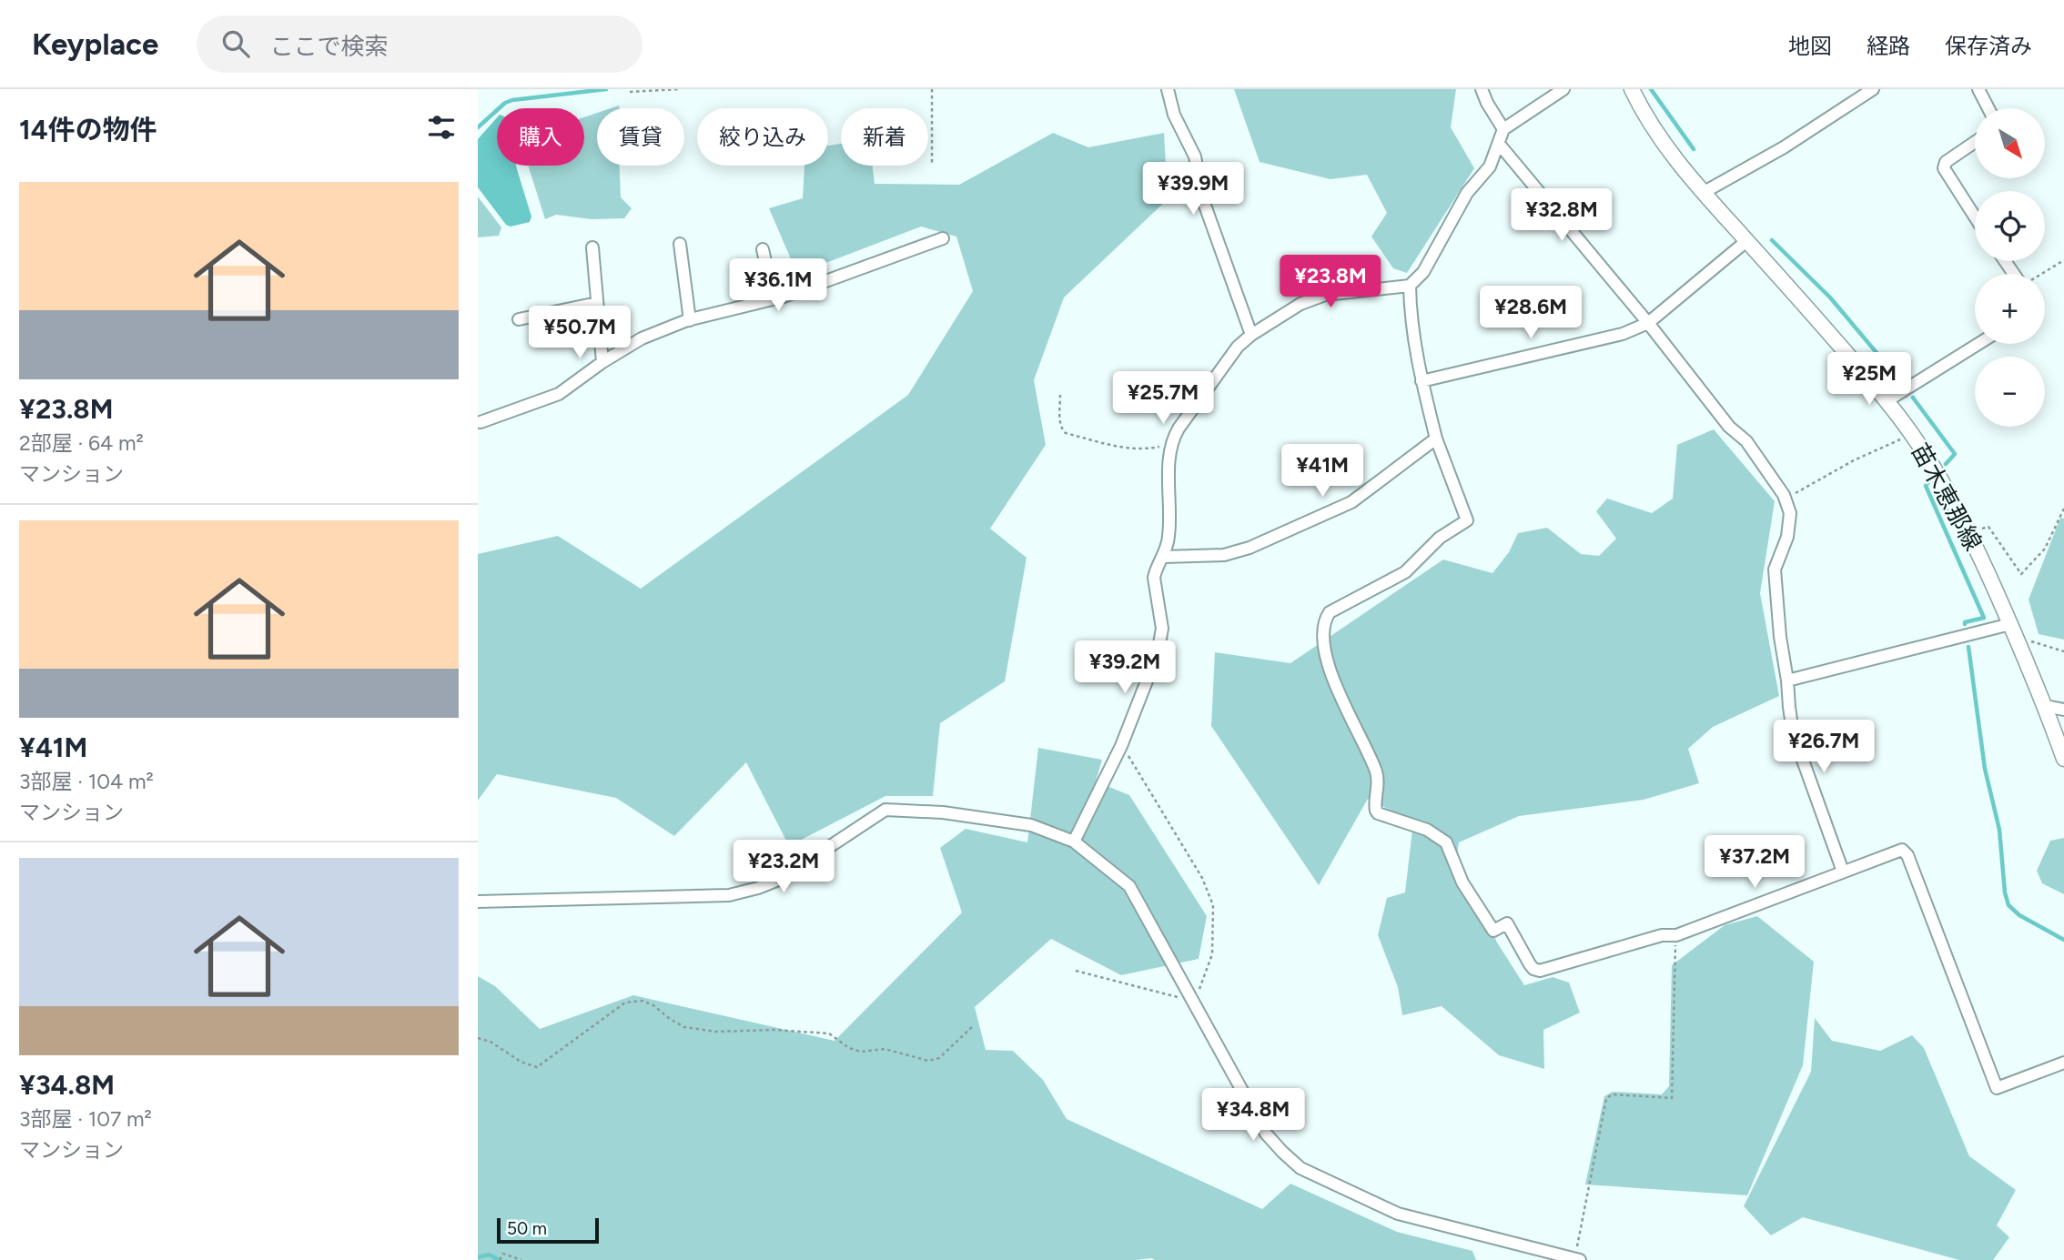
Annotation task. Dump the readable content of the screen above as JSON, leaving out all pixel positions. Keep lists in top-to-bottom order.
{
  "streets": {
    "main road": ["苗木恵那線"]
  },
  "scale_bar": "50 m",
  "north": "bottom right",
  "page": {
    "header": "Keyplace",
    "search": "ここで検索",
    "nav": ["地図", "経路", "保存済み"],
    "heading": "14件の物件",
    "map_buttons": ["+", "−"],
    "chip": [
      "購入",
      "賃貸",
      "絞り込み",
      "新着"
    ],
    "price": [
      "¥39.9M",
      "¥32.8M",
      "¥23.8M",
      "¥36.1M",
      "¥28.6M",
      "¥50.7M",
      "¥25M",
      "¥25.7M",
      "¥41M",
      "¥39.2M",
      "¥26.7M",
      "¥37.2M",
      "¥23.2M",
      "¥34.8M"
    ],
    "list": [
      {
        "name": "¥23.8M",
        "note": "2部屋 · 64 m² · マンション"
      },
      {
        "name": "¥41M",
        "note": "3部屋 · 104 m² · マンション"
      },
      {
        "name": "¥34.8M",
        "note": "3部屋 · 107 m² · マンション"
      }
    ],
    "scale": "50 m"
  }
}
